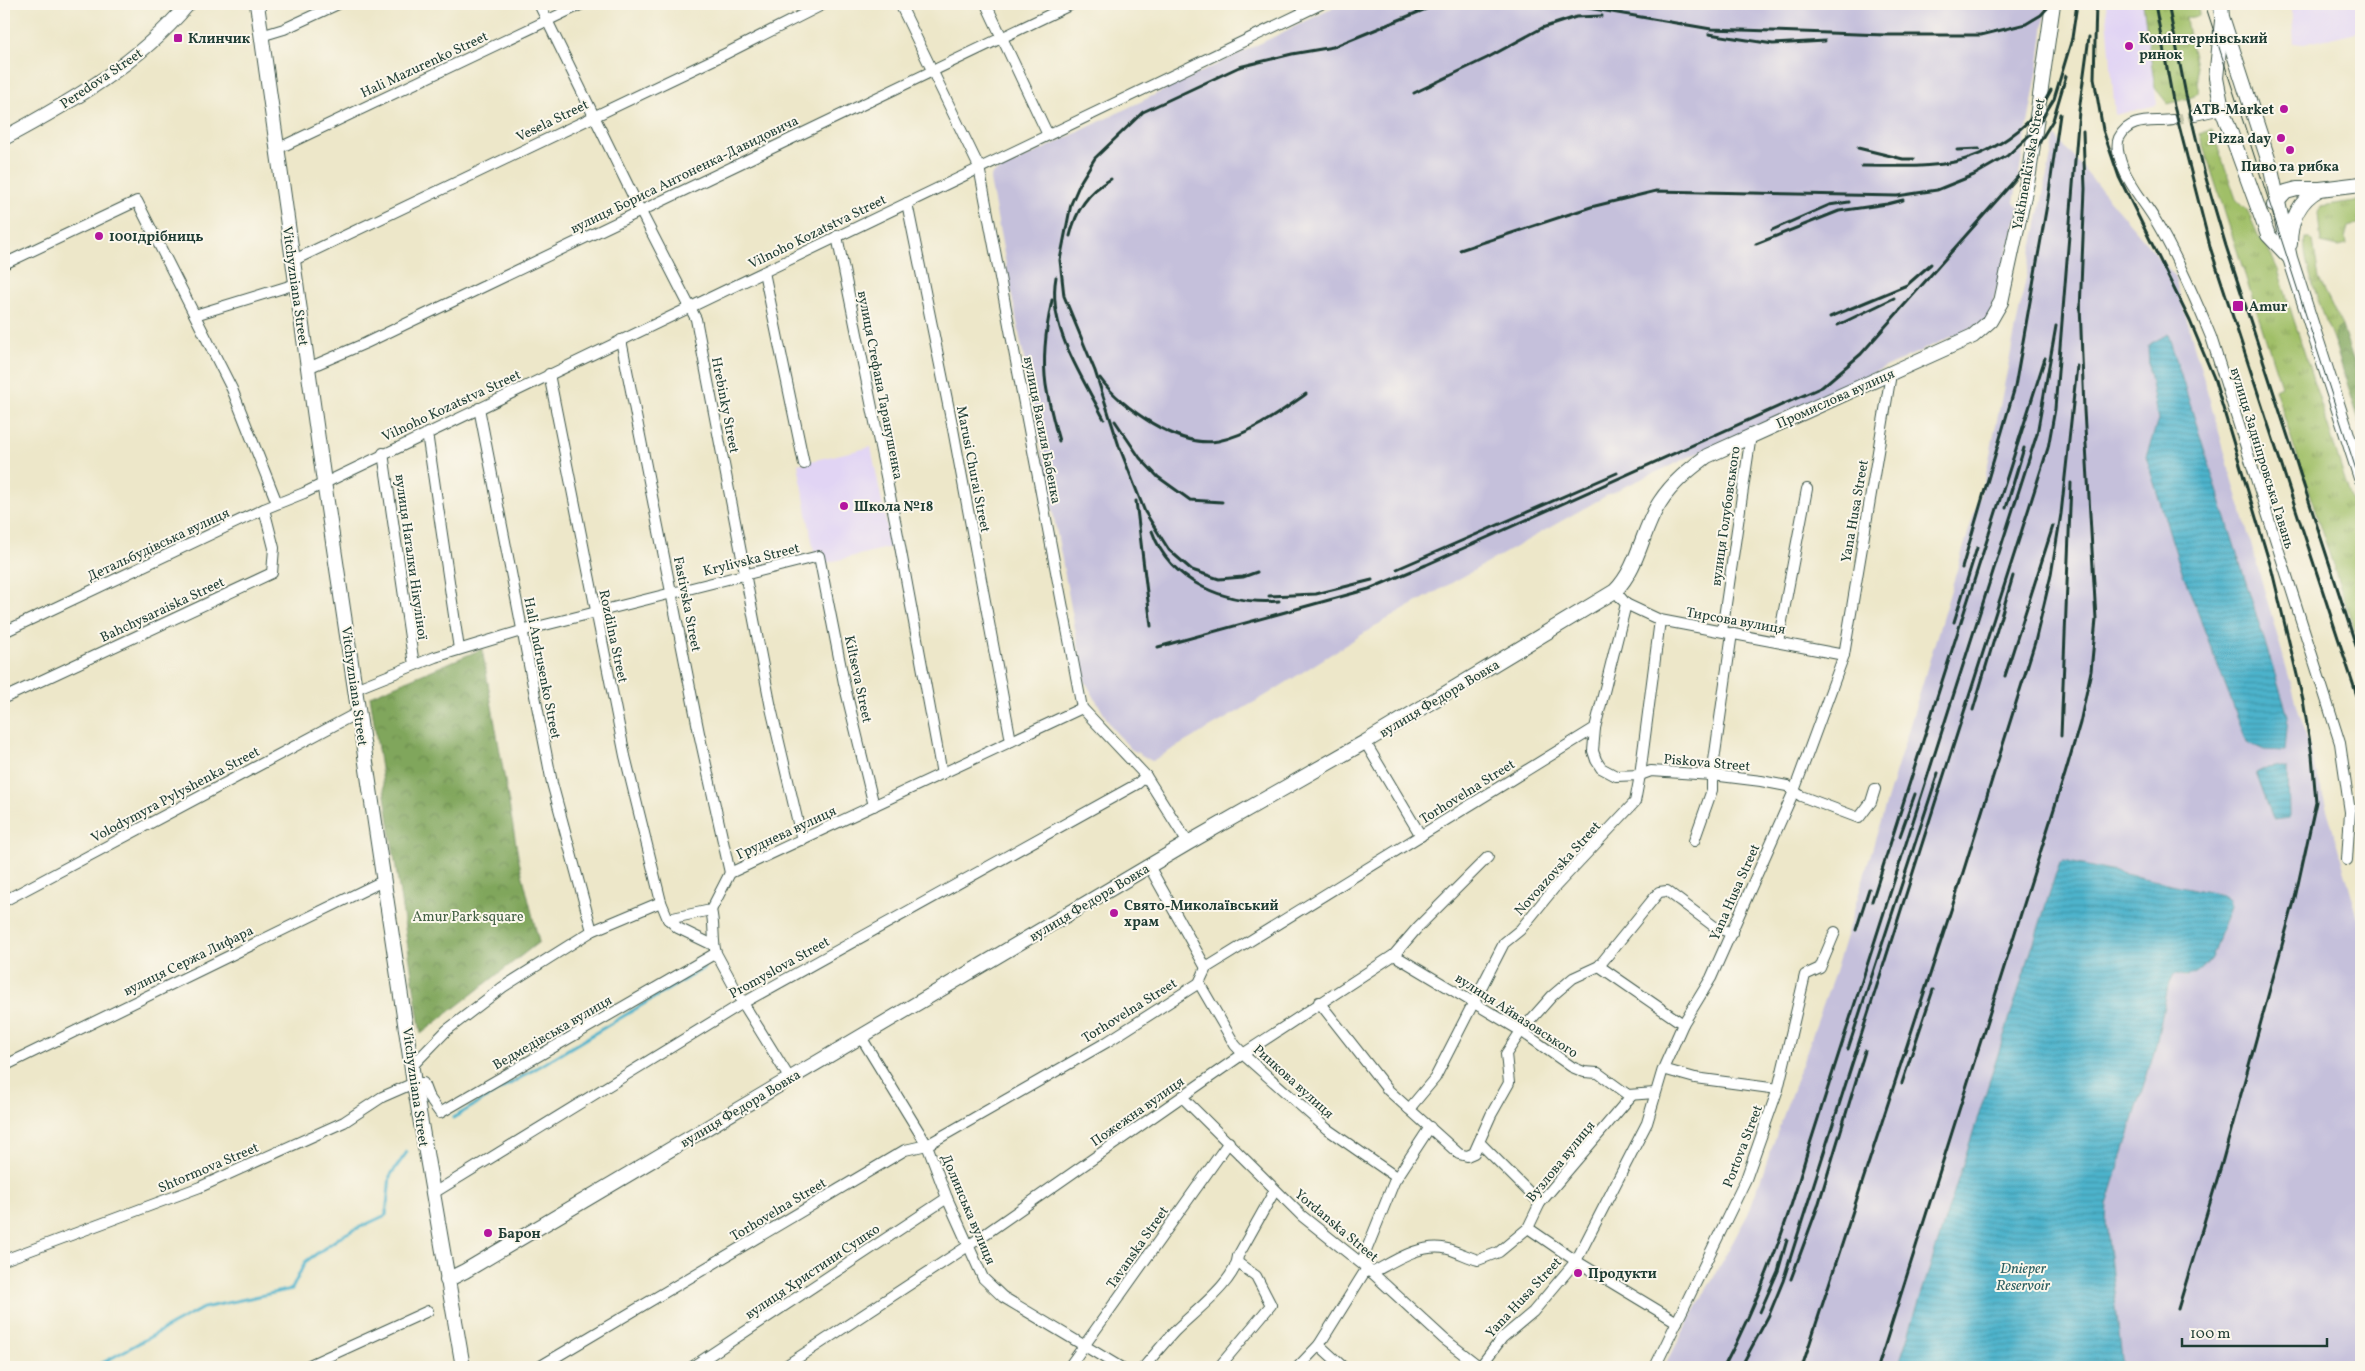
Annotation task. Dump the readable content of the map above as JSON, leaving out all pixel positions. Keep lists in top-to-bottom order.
{
  "streets": {
    "street": [
      "Hali Mazurenko Street",
      "Peredova Street",
      "Vesela Street",
      "Yakhnenkivska Street",
      "вулиця Бориса Антоненка-Давидовича",
      "Vilnoho Kozatstva Street",
      "Vitchyzniana Street",
      "вулиця Стефана Таранушенка",
      "Промислова вулиця",
      "Hrebinky Street",
      "вулиця Василя Бабенка",
      "вулиця Задніпровська Гавань",
      "Marusi Churai Street",
      "Yana Husa Street",
      "вулиця Голубовського",
      "Детальбудівська вулиця",
      "вулиця Наталки Нікуліної",
      "Krylivska Street",
      "Fastivska Street",
      "Bahchysaraiska Street",
      "Тирсова вулиця",
      "Rozdilna Street",
      "Hali Andrusenko Street",
      "Kiltseva Street",
      "вулиця Федора Вовка",
      "Piskova Street",
      "Torhovelna Street",
      "Volodymyra Pylyshenka Street",
      "Груднева вулиця",
      "Novoazovska Street",
      "вулиця Сержа Лифара",
      "Promyslova Street",
      "вулиця Айвазовського",
      "Ведмедівська вулиця",
      "Ринкова вулиця",
      "Пожежна вулиця",
      "Portova Street",
      "Вузлова вулиця",
      "Shtormova Street",
      "Долинська вулиця",
      "Yordanska Street",
      "Tavanska Street",
      "вулиця Христини Сушко"
    ]
  },
  "crossings": [
    ["Hali Mazurenko Street", "Vitchyzniana Street"],
    ["Hali Mazurenko Street", "Hrebinky Street"],
    ["Vesela Street", "Vitchyzniana Street"],
    ["Vesela Street", "Hrebinky Street"],
    ["Yakhnenkivska Street", "Промислова вулиця"],
    ["вулиця Бориса Антоненка-Давидовича", "Vitchyzniana Street"],
    ["вулиця Бориса Антоненка-Давидовича", "Hrebinky Street"],
    ["вулиця Бориса Антоненка-Давидовича", "вулиця Василя Бабенка"],
    ["Vilnoho Kozatstva Street", "Vitchyzniana Street"],
    ["Vilnoho Kozatstva Street", "вулиця Стефана Таранушенка"],
    ["Vilnoho Kozatstva Street", "Hrebinky Street"],
    ["Vilnoho Kozatstva Street", "вулиця Василя Бабенка"],
    ["Vilnoho Kozatstva Street", "Marusi Churai Street"],
    ["Vilnoho Kozatstva Street", "Детальбудівська вулиця"],
    ["Vilnoho Kozatstva Street", "вулиця Наталки Нікуліної"],
    ["Vilnoho Kozatstva Street", "Fastivska Street"],
    ["Vilnoho Kozatstva Street", "Rozdilna Street"],
    ["Vilnoho Kozatstva Street", "Hali Andrusenko Street"],
    ["Vitchyzniana Street", "Детальбудівська вулиця"],
    ["Vitchyzniana Street", "Krylivska Street"],
    ["Vitchyzniana Street", "вулиця Федора Вовка"],
    ["Vitchyzniana Street", "Volodymyra Pylyshenka Street"],
    ["Vitchyzniana Street", "вулиця Сержа Лифара"],
    ["Vitchyzniana Street", "Promyslova Street"],
    ["Vitchyzniana Street", "Ведмедівська вулиця"],
    ["Vitchyzniana Street", "Shtormova Street"],
    ["вулиця Стефана Таранушенка", "Груднева вулиця"],
    ["Промислова вулиця", "Yana Husa Street"],
    ["Промислова вулиця", "вулиця Голубовського"],
    ["Промислова вулиця", "вулиця Федора Вовка"],
    ["Hrebinky Street", "Krylivska Street"],
    ["Hrebinky Street", "Груднева вулиця"],
    ["вулиця Василя Бабенка", "Груднева вулиця"],
    ["Marusi Churai Street", "Груднева вулиця"],
    ["Yana Husa Street", "Тирсова вулиця"],
    ["Yana Husa Street", "Piskova Street"],
    ["Yana Husa Street", "Yordanska Street"],
    ["вулиця Голубовського", "Тирсова вулиця"],
    ["вулиця Голубовського", "Piskova Street"],
    ["Детальбудівська вулиця", "Bahchysaraiska Street"],
    ["вулиця Наталки Нікуліної", "Krylivska Street"],
    ["Krylivska Street", "Fastivska Street"],
    ["Krylivska Street", "Rozdilna Street"],
    ["Krylivska Street", "Hali Andrusenko Street"],
    ["Krylivska Street", "Kiltseva Street"],
    ["Fastivska Street", "Груднева вулиця"],
    ["Тирсова вулиця", "Novoazovska Street"],
    ["Kiltseva Street", "Груднева вулиця"],
    ["вулиця Федора Вовка", "Долинська вулиця"],
    ["Piskova Street", "Torhovelna Street"],
    ["Piskova Street", "Novoazovska Street"],
    ["Torhovelna Street", "Ринкова вулиця"],
    ["Torhovelna Street", "Долинська вулиця"],
    ["Novoazovska Street", "вулиця Айвазовського"],
    ["вулиця Айвазовського", "Пожежна вулиця"],
    ["вулиця Айвазовського", "Вузлова вулиця"],
    ["Ведмедівська вулиця", "Shtormova Street"],
    ["Ринкова вулиця", "Пожежна вулиця"],
    ["Пожежна вулиця", "Долинська вулиця"],
    ["Пожежна вулиця", "Yordanska Street"],
    ["Вузлова вулиця", "Yordanska Street"],
    ["Долинська вулиця", "Tavanska Street"],
    ["Долинська вулиця", "вулиця Христини Сушко"],
    ["Yordanska Street", "Tavanska Street"]
  ],
  "water": ["Dnieper Reservoir"],
  "parks": ["Amur Park square"],
  "places": {
    "transit": ["Клинчик", "Amur"],
    "other": [
      "Комінтернівський ринок",
      "ATB-Market",
      "Pizza day",
      "Пиво та рибка",
      "1001дрібниць",
      "Школа №18",
      "Свято-Миколаївський храм",
      "Барон",
      "Продукти"
    ]
  },
  "scale_bar": "100 m"
}
